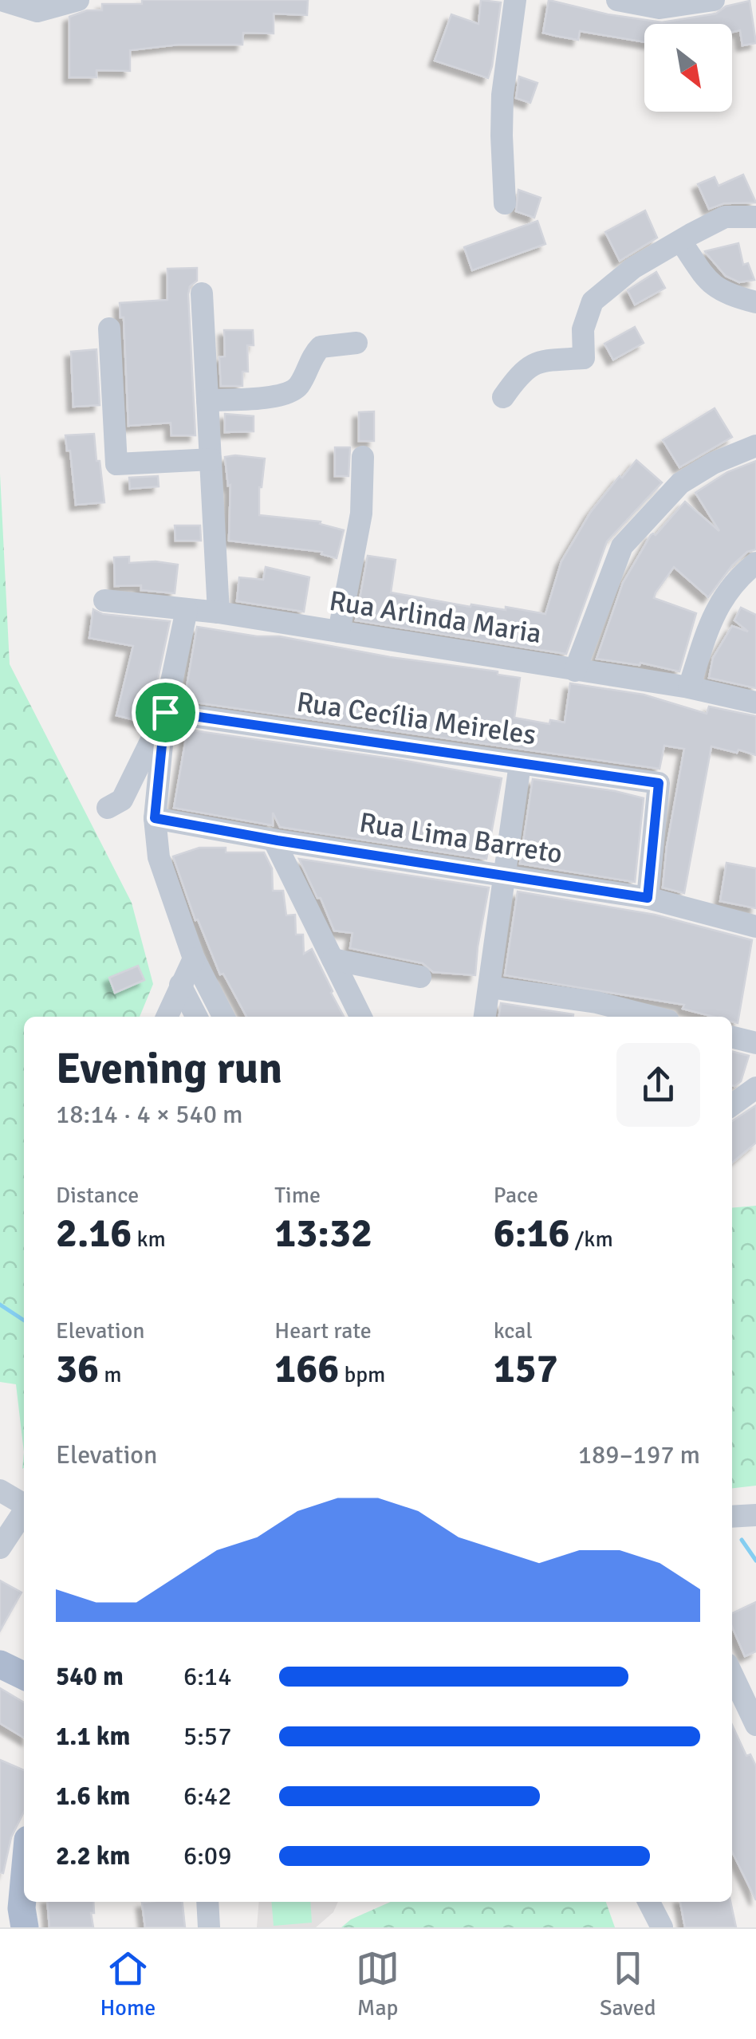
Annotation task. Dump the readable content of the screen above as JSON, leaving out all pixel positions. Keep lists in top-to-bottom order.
{
  "streets": {
    "street": ["Rua Arlinda Maria", "Rua Cecília Meireles", "Rua Lima Barreto"]
  },
  "crossings": [
    ["Rua Cecília Meireles", "Rua Lima Barreto"]
  ],
  "north": "bottom right",
  "page": {
    "heading": ["Evening run", "18:14 · 4 × 540 m"],
    "stats": [
      ["Distance", "2.16 km"],
      ["Time", "13:32"],
      ["Pace", "6:16 /km"],
      ["Elevation", "36 m"],
      ["Heart rate", "166 bpm"],
      ["kcal", "157"]
    ],
    "chart": ["Elevation", "189–197 m"],
    "list": [
      {
        "name": "540 m",
        "note": "6:14"
      },
      {
        "name": "1.1 km",
        "note": "5:57"
      },
      {
        "name": "1.6 km",
        "note": "6:42"
      },
      {
        "name": "2.2 km",
        "note": "6:09"
      }
    ],
    "tabs": ["Home", "Map", "Saved"]
  }
}
